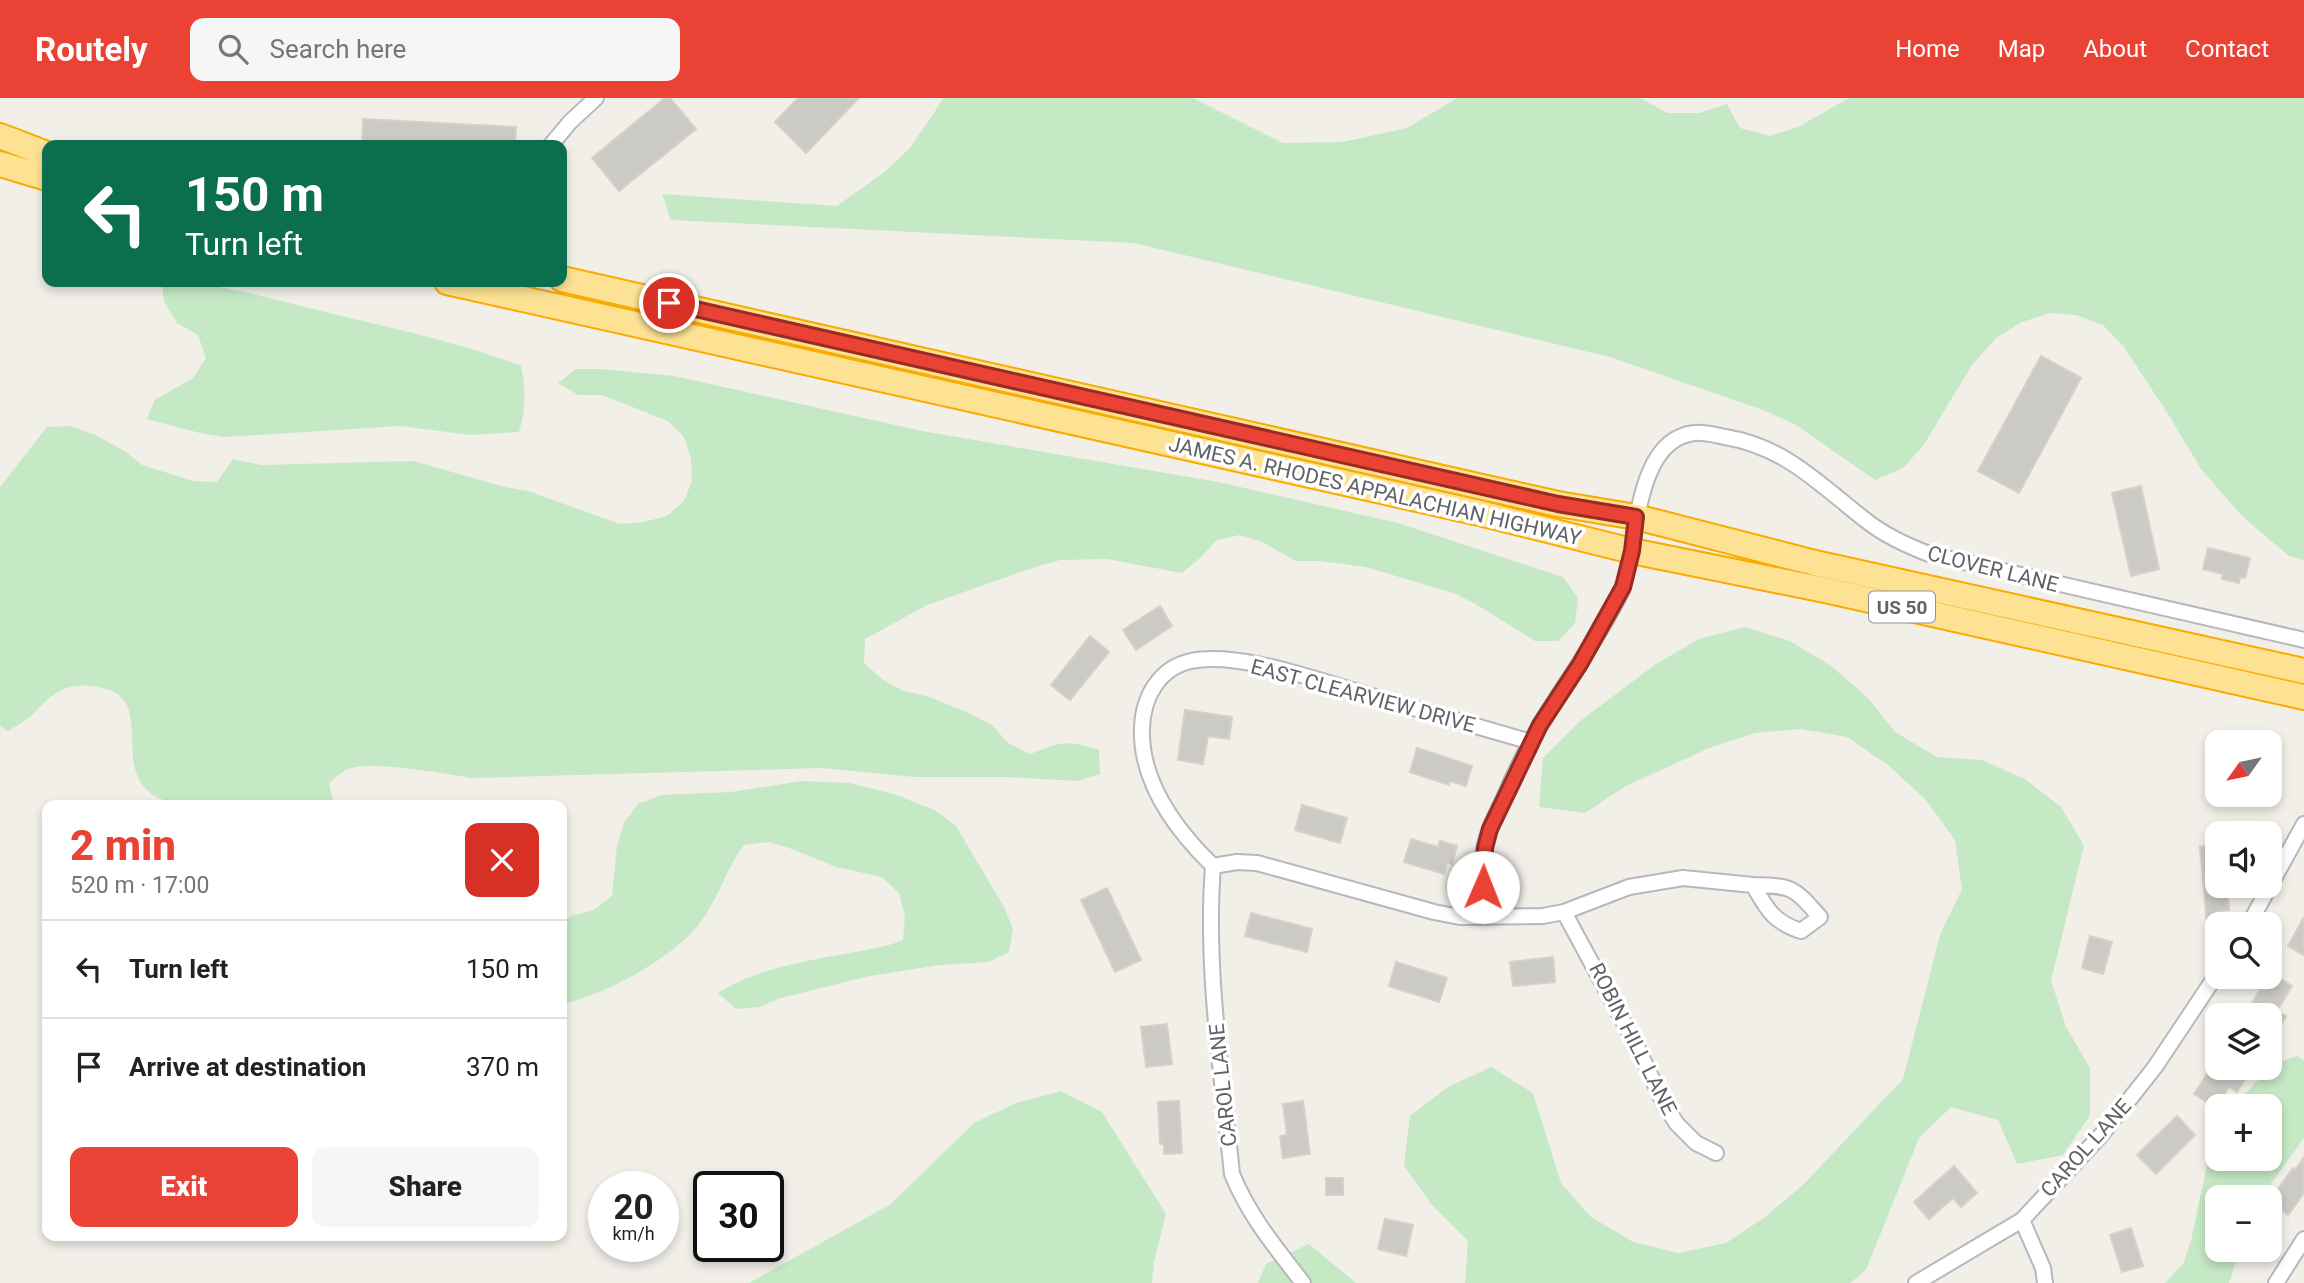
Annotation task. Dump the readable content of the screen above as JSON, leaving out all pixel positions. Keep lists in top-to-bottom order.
{
  "streets": {
    "highway": ["JAMES A. RHODES APPALACHIAN HIGHWAY", "US 50"],
    "street": [
      "CLOVER LANE",
      "EAST CLEARVIEW DRIVE",
      "ROBIN HILL LANE",
      "CAROL LANE"
    ]
  },
  "crossings": [
    ["JAMES A. RHODES APPALACHIAN HIGHWAY", "CLOVER LANE"],
    ["CLOVER LANE", "EAST CLEARVIEW DRIVE"],
    ["EAST CLEARVIEW DRIVE", "CAROL LANE"]
  ],
  "north": "bottom left",
  "page": {
    "header": "Routely",
    "search": "Search here",
    "nav": [
      "Home",
      "Map",
      "About",
      "Contact"
    ],
    "turn": ["150 m", "Turn left"],
    "map_buttons": ["+", "−"],
    "heading": ["2 min", "520 m · 17:00"],
    "list": [
      {
        "name": "Turn left",
        "value": "150 m"
      },
      {
        "name": "Arrive at destination",
        "value": "370 m"
      }
    ],
    "buttons": ["Exit", "Share"],
    "speed": "20 km/h",
    "limit": "30"
  }
}
